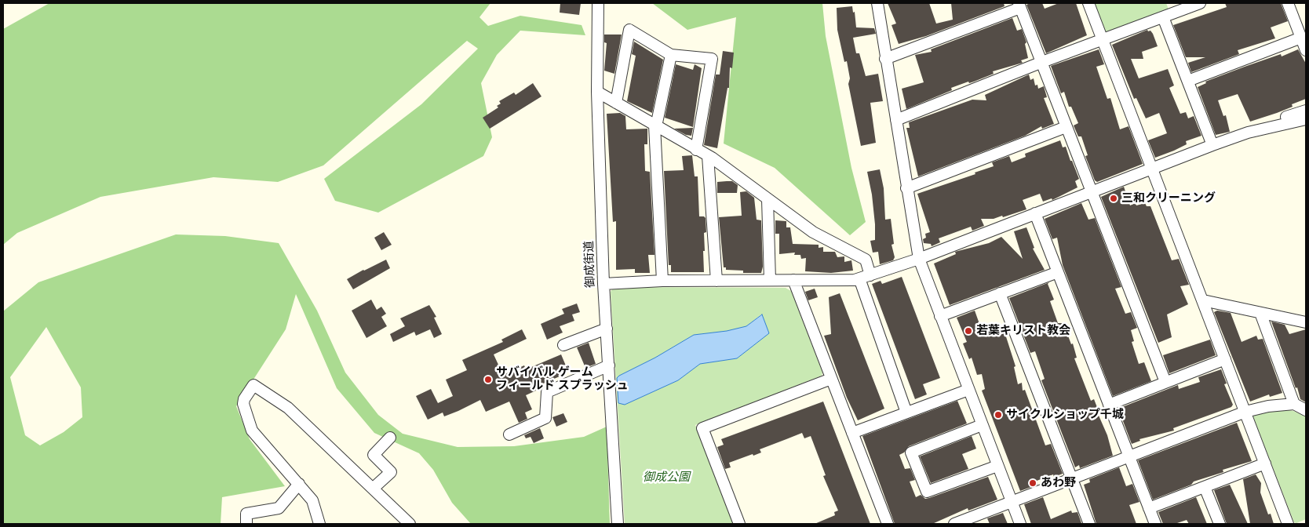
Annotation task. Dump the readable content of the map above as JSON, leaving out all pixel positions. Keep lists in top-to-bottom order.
{
  "streets": {
    "street": ["御成街道"]
  },
  "parks": ["御成公園"],
  "places": [
    "三和クリーニング",
    "若葉キリスト教会",
    "サバイバル ゲーム フィールド スプラッシュ",
    "サイクルショップ千城",
    "あわ野"
  ]
}
